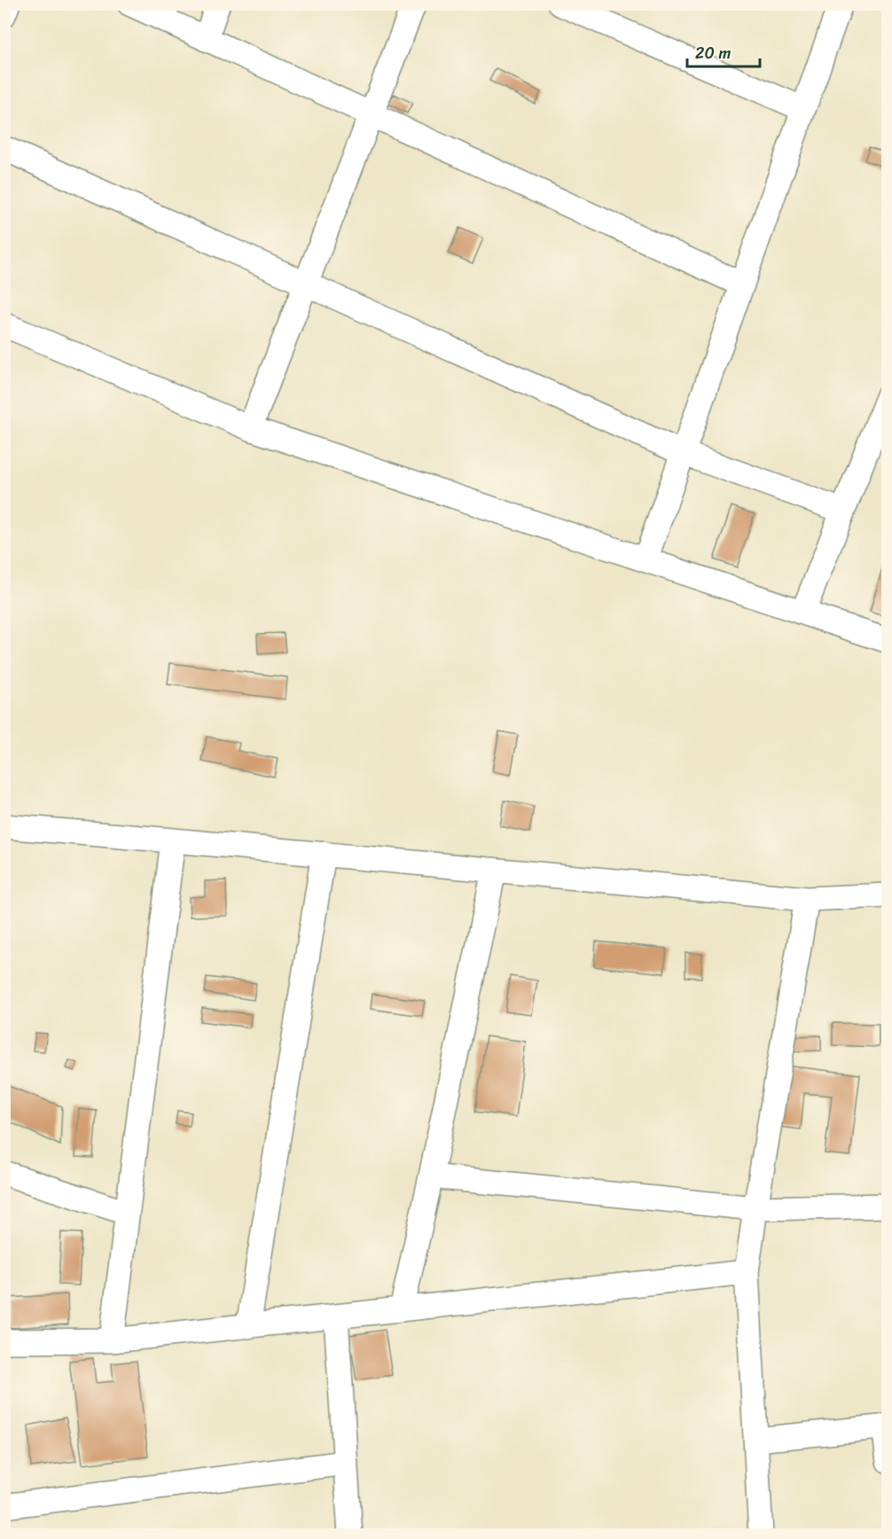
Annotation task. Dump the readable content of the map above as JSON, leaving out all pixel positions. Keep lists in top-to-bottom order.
{
  "scale_bar": "20 m"
}
